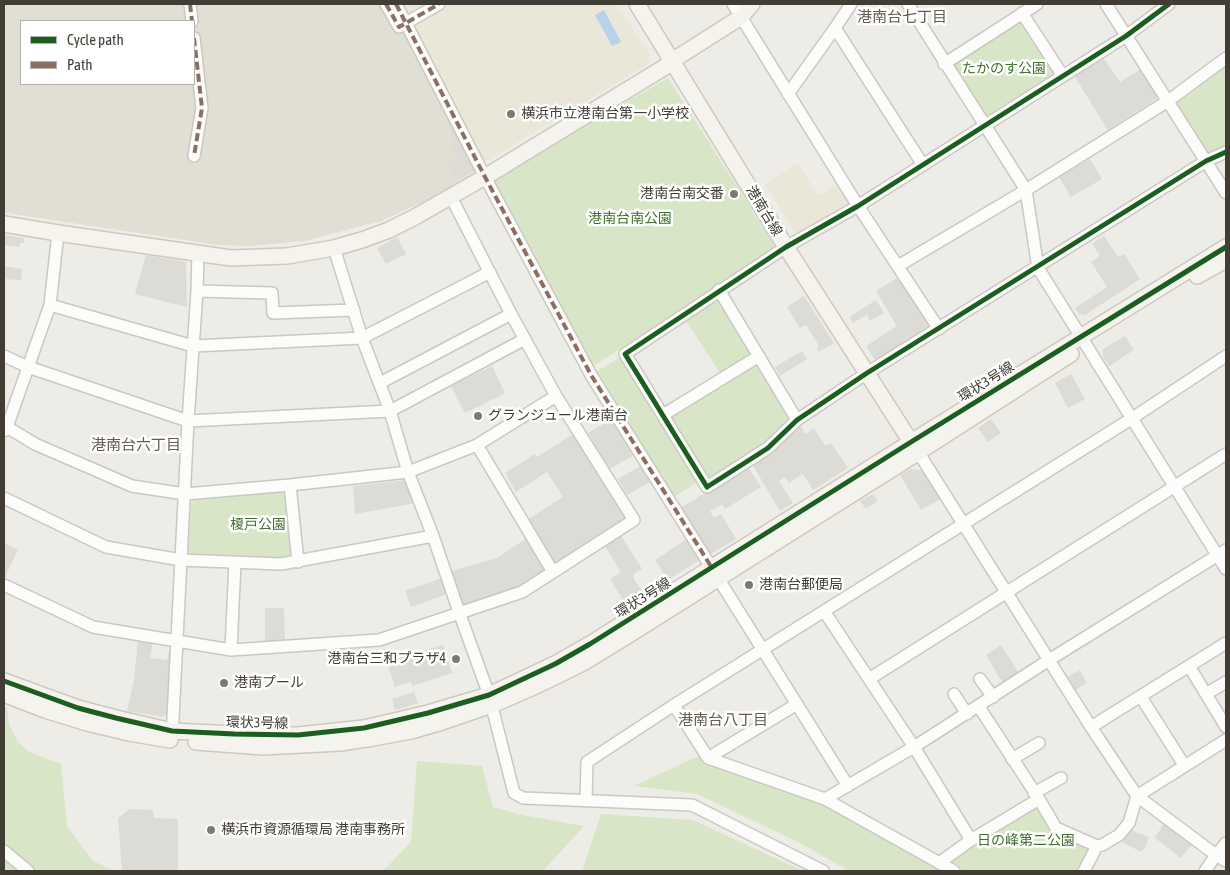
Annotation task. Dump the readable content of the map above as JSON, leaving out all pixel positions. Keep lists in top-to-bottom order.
{
  "streets": {
    "street": ["港南台線", "環状3号線"]
  },
  "crossings": [
    ["港南台線", "環状3号線"]
  ],
  "districts": ["港南台七丁目", "港南台六丁目", "港南台八丁目"],
  "parks": [
    "たかのす公園",
    "港南台南公園",
    "榎戸公園",
    "日の峰第二公園"
  ],
  "places": [
    "横浜市立港南台第一小学校",
    "港南台南交番",
    "グランジュール港南台",
    "港南台郵便局",
    "港南台三和プラザ4",
    "港南プール",
    "横浜市資源循環局 港南事務所"
  ],
  "legend": ["Cycle path", "Path"]
}
